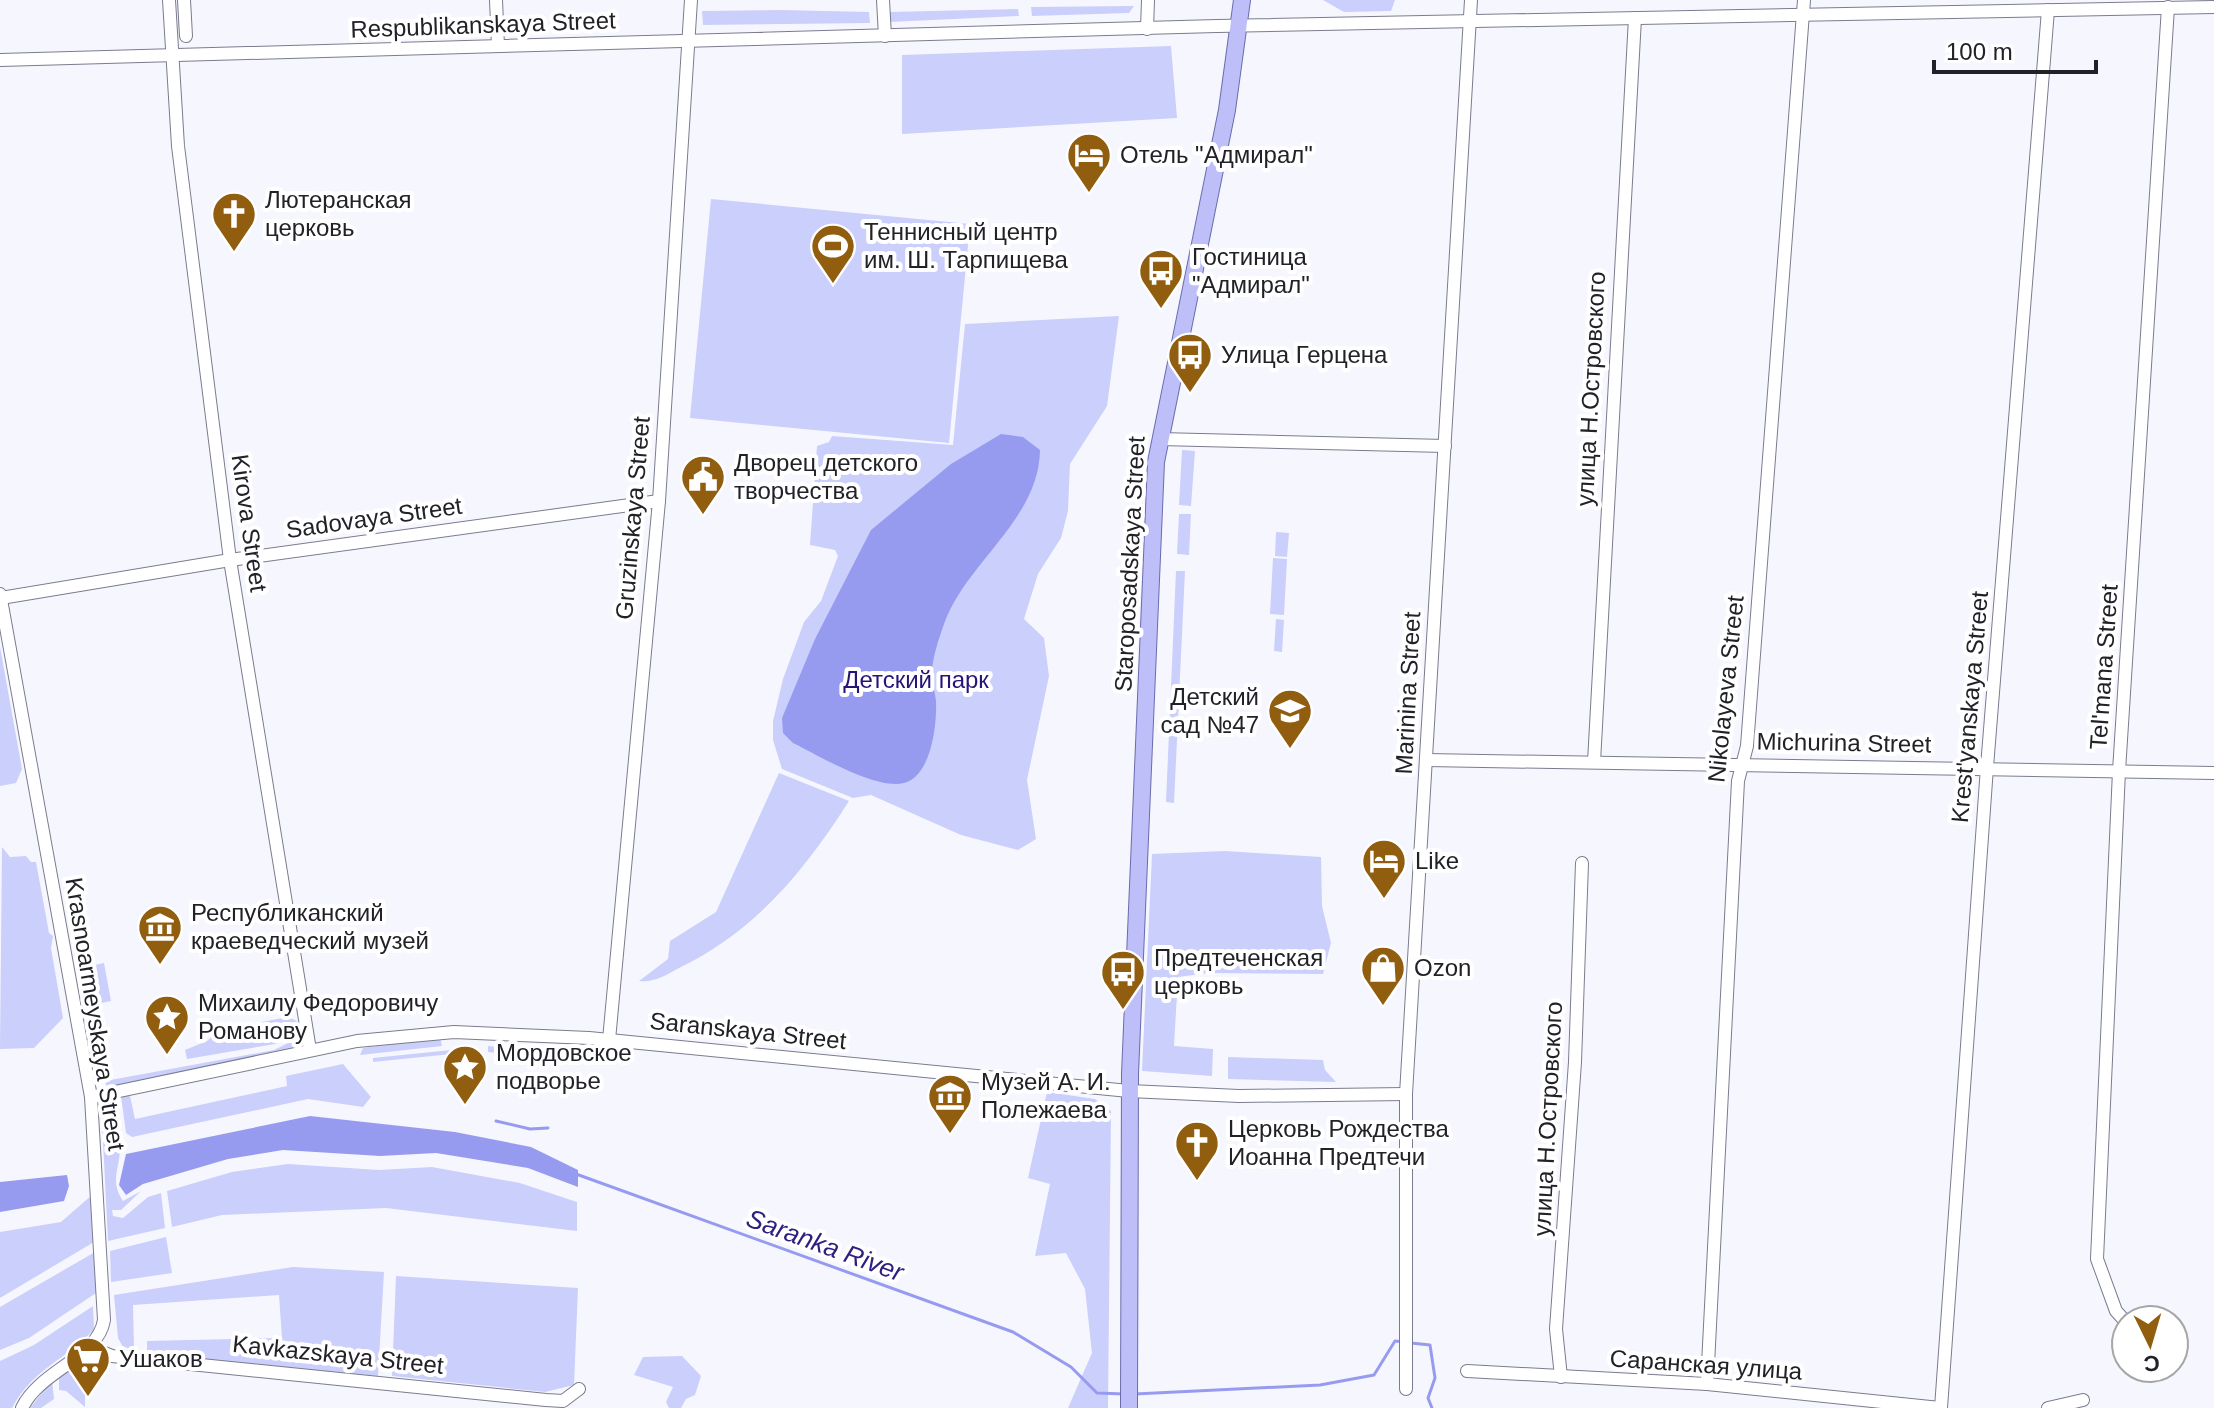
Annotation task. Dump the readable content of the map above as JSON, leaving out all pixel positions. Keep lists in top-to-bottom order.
{
  "streets": {
    "main road": ["Staroposadskaya Street"],
    "street": [
      "Respublikanskaya Street",
      "улица Н.Островского",
      "Sadovaya Street",
      "Gruzinskaya Street",
      "Kirova Street",
      "Tel'mana Street",
      "Nikolayeva Street",
      "Marinina Street",
      "Krest'yanskaya Street",
      "Michurina Street",
      "Krasnoarmeyskaya Street",
      "Saranskaya Street",
      "Kavkazskaya Street",
      "Саранская улица"
    ]
  },
  "crossings": [
    ["Respublikanskaya Street", "улица Н.Островского"],
    ["Respublikanskaya Street", "Gruzinskaya Street"],
    ["Respublikanskaya Street", "Kirova Street"],
    ["Respublikanskaya Street", "Staroposadskaya Street"],
    ["Respublikanskaya Street", "Tel'mana Street"],
    ["Respublikanskaya Street", "Nikolayeva Street"],
    ["Respublikanskaya Street", "Marinina Street"],
    ["Respublikanskaya Street", "Krest'yanskaya Street"],
    ["улица Н.Островского", "Michurina Street"],
    ["улица Н.Островского", "Саранская улица"],
    ["Sadovaya Street", "Gruzinskaya Street"],
    ["Sadovaya Street", "Kirova Street"],
    ["Sadovaya Street", "Krasnoarmeyskaya Street"],
    ["Gruzinskaya Street", "Saranskaya Street"],
    ["Kirova Street", "Saranskaya Street"],
    ["Staroposadskaya Street", "Saranskaya Street"],
    ["Tel'mana Street", "Michurina Street"],
    ["Nikolayeva Street", "Michurina Street"],
    ["Nikolayeva Street", "Саранская улица"],
    ["Marinina Street", "Michurina Street"],
    ["Marinina Street", "Saranskaya Street"],
    ["Krest'yanskaya Street", "Michurina Street"],
    ["Krest'yanskaya Street", "Саранская улица"],
    ["Krasnoarmeyskaya Street", "Saranskaya Street"],
    ["Krasnoarmeyskaya Street", "Kavkazskaya Street"]
  ],
  "water": ["Saranka River"],
  "parks": ["Детский парк"],
  "places": {
    "hotel": ["Отель \"Адмирал\"", "Like"],
    "church": ["Лютеранская церковь", "Церковь Рождества Иоанна Предтечи"],
    "sports": ["Теннисный центр им. Ш. Тарпищева"],
    "bus stop": ["Гостиница \"Адмирал\"", "Улица Герцена", "Предтеченская церковь"],
    "public building": ["Дворец детского творчества"],
    "school or university": ["Детский сад №47"],
    "museum": ["Республиканский краеведческий музей", "Музей А. И. Полежаева"],
    "shop": ["Ozon"],
    "place": ["Михаилу Федоровичу Романову", "Мордовское подворье"],
    "supermarket": ["Ушаков"]
  },
  "scale_bar": "100 m",
  "north": "bottom"
}
